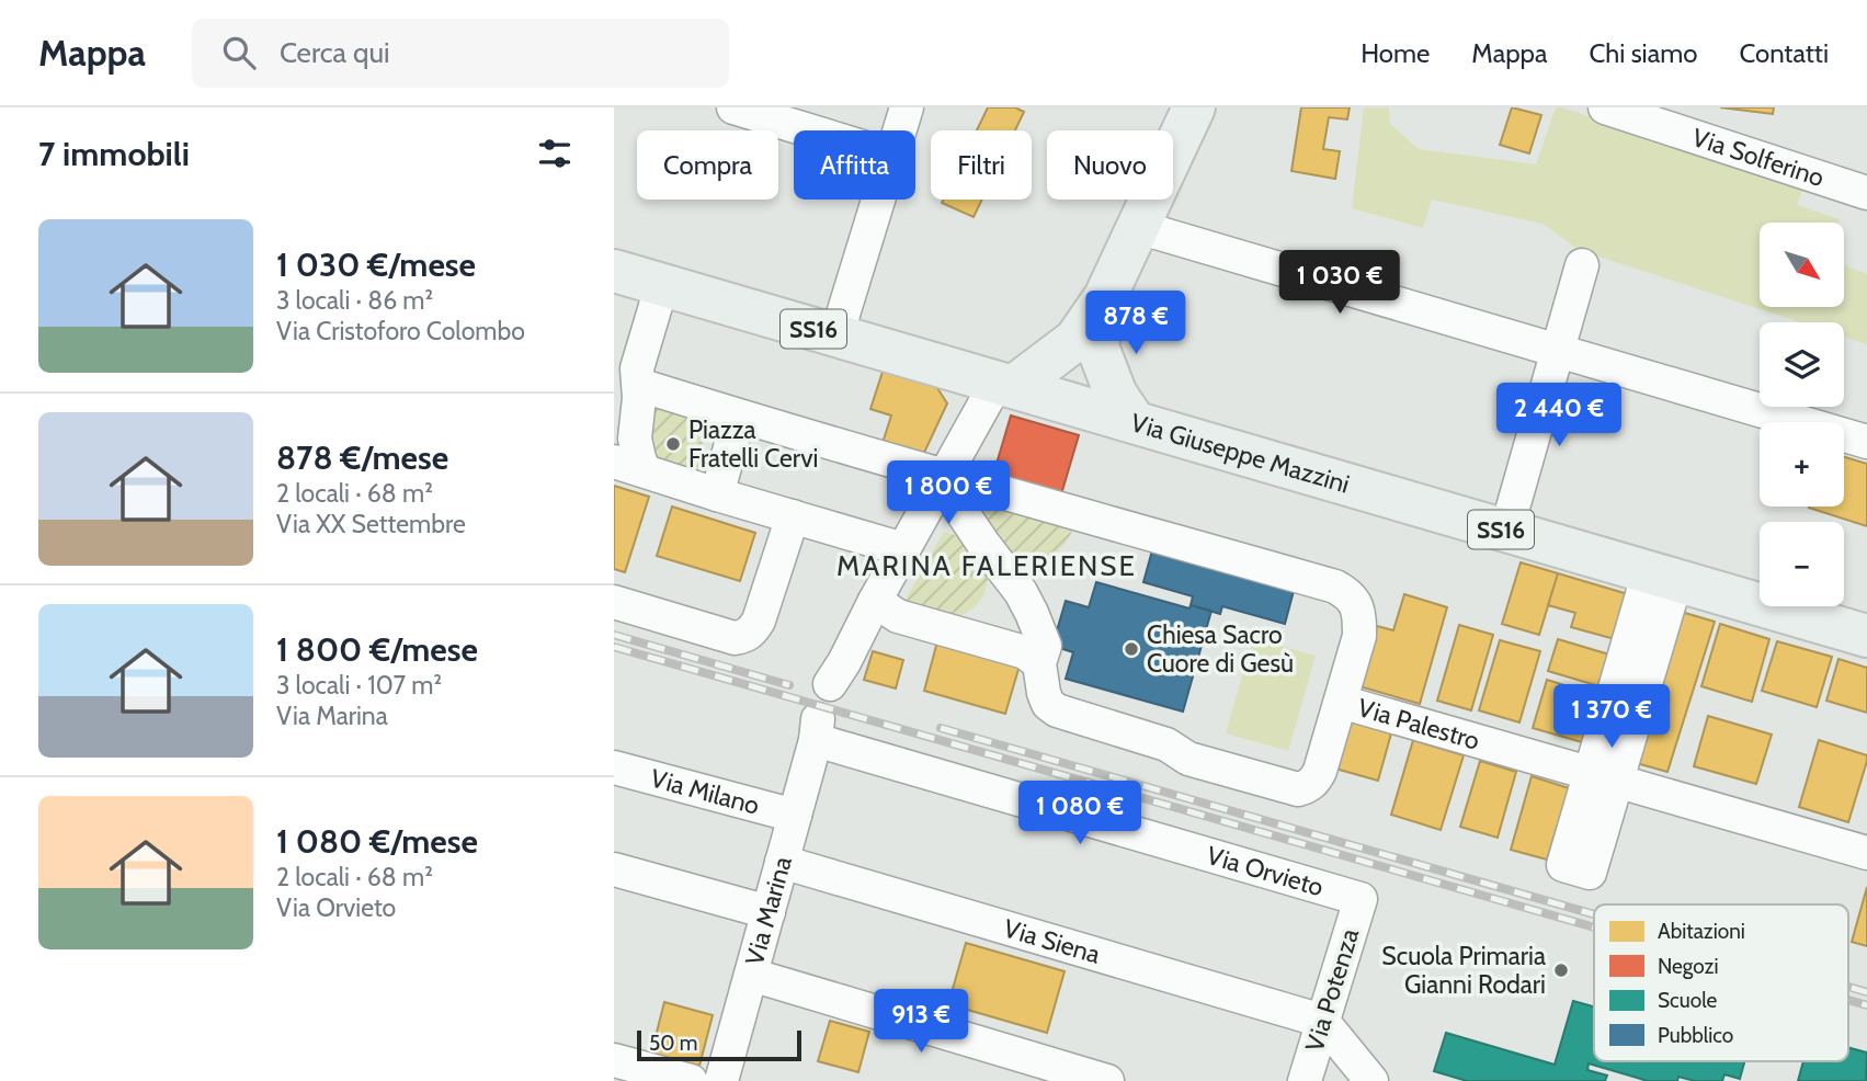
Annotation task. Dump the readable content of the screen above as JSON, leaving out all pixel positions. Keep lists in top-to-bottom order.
{
  "streets": {
    "main road": ["SS16", "Via Giuseppe Mazzini"],
    "street": [
      "Via Solferino",
      "Via Palestro",
      "Via Milano",
      "Via Orvieto",
      "Via Marina",
      "Via Siena",
      "Via Potenza"
    ]
  },
  "crossings": [
    ["Via Milano", "Via Marina"],
    ["Via Orvieto", "Via Marina"],
    ["Via Orvieto", "Via Potenza"],
    ["Via Marina", "Via Siena"],
    ["Via Siena", "Via Potenza"]
  ],
  "districts": ["MARINA FALERIENSE"],
  "places": ["Piazza Fratelli Cervi", "Chiesa Sacro Cuore di Gesù", "Scuola Primaria Gianni Rodari"],
  "legend": [
    "Abitazioni",
    "Negozi",
    "Scuole",
    "Pubblico"
  ],
  "scale_bar": "50 m",
  "north": "bottom right",
  "page": {
    "header": "Mappa",
    "search": "Cerca qui",
    "nav": [
      "Home",
      "Mappa",
      "Chi siamo",
      "Contatti"
    ],
    "heading": "7 immobili",
    "chip": [
      "Compra",
      "Affitta",
      "Filtri",
      "Nuovo"
    ],
    "list": [
      {
        "name": "1 030 €/mese",
        "note": "3 locali · 86 m² · Via Cristoforo Colombo"
      },
      {
        "name": "878 €/mese",
        "note": "2 locali · 68 m² · Via XX Settembre"
      },
      {
        "name": "1 800 €/mese",
        "note": "3 locali · 107 m² · Via Marina"
      },
      {
        "name": "1 080 €/mese",
        "note": "2 locali · 68 m² · Via Orvieto"
      }
    ],
    "map_buttons": ["+", "−"],
    "price": [
      "1 030 €",
      "878 €",
      "2 440 €",
      "1 800 €",
      "1 370 €",
      "1 080 €",
      "913 €"
    ],
    "scale": "50 m"
  }
}
